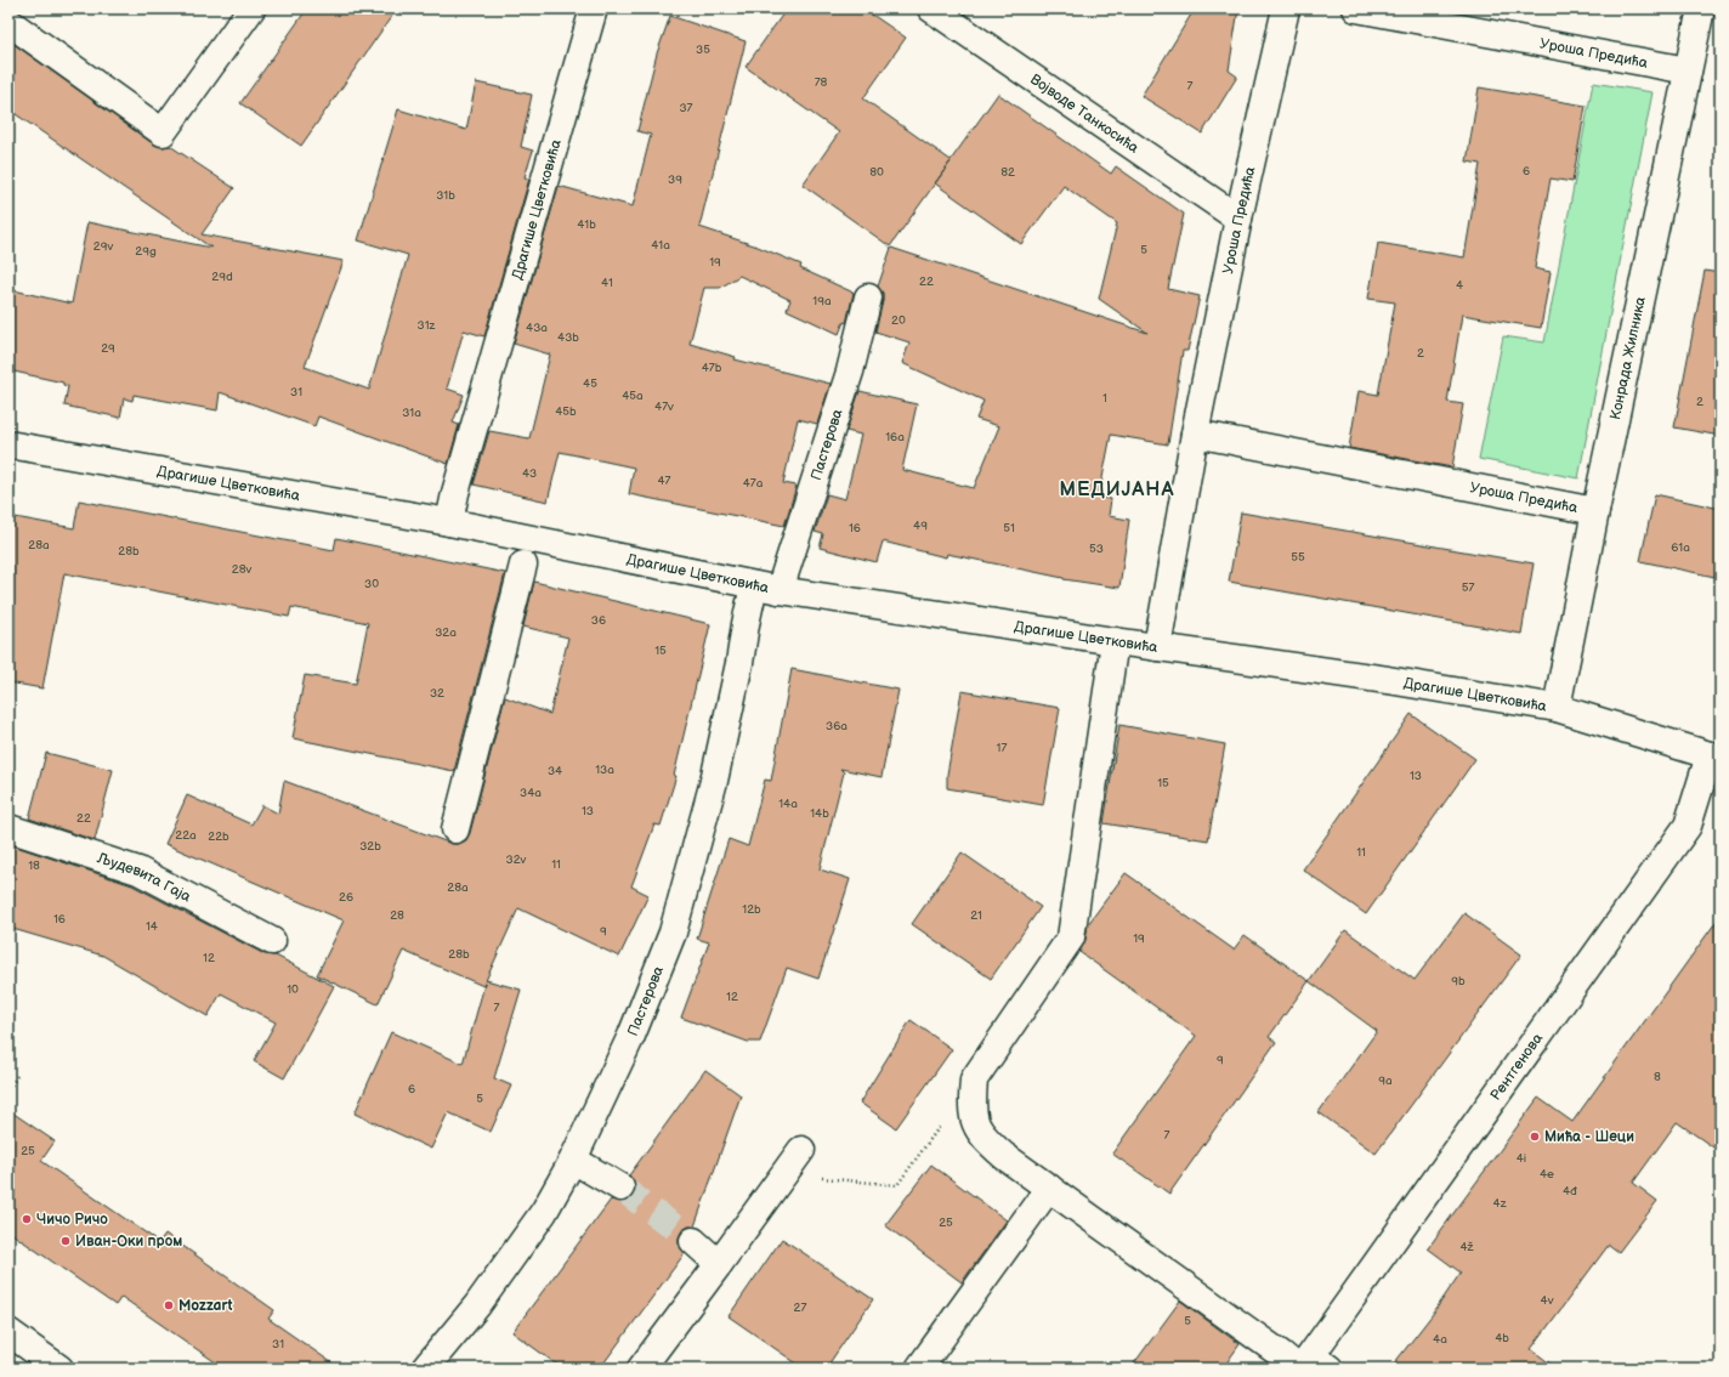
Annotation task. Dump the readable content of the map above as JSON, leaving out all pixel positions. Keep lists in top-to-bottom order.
{
  "streets": {
    "street": [
      "Уроша Предића",
      "Војводе Танкосића",
      "Драгише Цветковића",
      "Конрада Жилника",
      "Пастерова",
      "Људевита Гаја",
      "Рентгенова"
    ]
  },
  "crossings": [
    ["Уроша Предића", "Војводе Танкосића"],
    ["Уроша Предића", "Драгише Цветковића"],
    ["Уроша Предића", "Конрада Жилника"],
    ["Драгише Цветковића", "Конрада Жилника"],
    ["Драгише Цветковића", "Пастерова"],
    ["Драгише Цветковића", "Рентгенова"]
  ],
  "districts": ["МЕДИЈАНА"],
  "places": [
    "Мића - Шеци",
    "Чичо Ричо",
    "Иван-Оки пром",
    "Mozzart"
  ],
  "house_numbers": [
    "35",
    "78",
    "7",
    "37",
    "6",
    "80",
    "82",
    "39",
    "31b",
    "41b",
    "41a",
    "29v",
    "5",
    "29g",
    "19",
    "29d",
    "22",
    "41",
    "4",
    "19a",
    "20",
    "31z",
    "43a",
    "43b",
    "29",
    "2",
    "47b",
    "45",
    "31",
    "45a",
    "1",
    "2",
    "47v",
    "45b",
    "31a",
    "16a",
    "43",
    "47",
    "47a",
    "49",
    "16",
    "51",
    "28a",
    "61a",
    "53",
    "28b",
    "55",
    "28v",
    "30",
    "57",
    "36",
    "32a",
    "15",
    "32",
    "36a",
    "17",
    "13a",
    "34",
    "13",
    "15",
    "34a",
    "14a",
    "13",
    "14b",
    "22",
    "22a",
    "22b",
    "32b",
    "11",
    "32v",
    "11",
    "18",
    "28a",
    "26",
    "12b",
    "28",
    "21",
    "16",
    "14",
    "9",
    "19",
    "28b",
    "12",
    "9b",
    "10",
    "12",
    "7",
    "9",
    "8",
    "9a",
    "6",
    "5",
    "7",
    "25",
    "4i",
    "4e",
    "4đ",
    "4z",
    "25",
    "4ž",
    "4v",
    "27",
    "5",
    "4b",
    "4a",
    "31"
  ]
}
